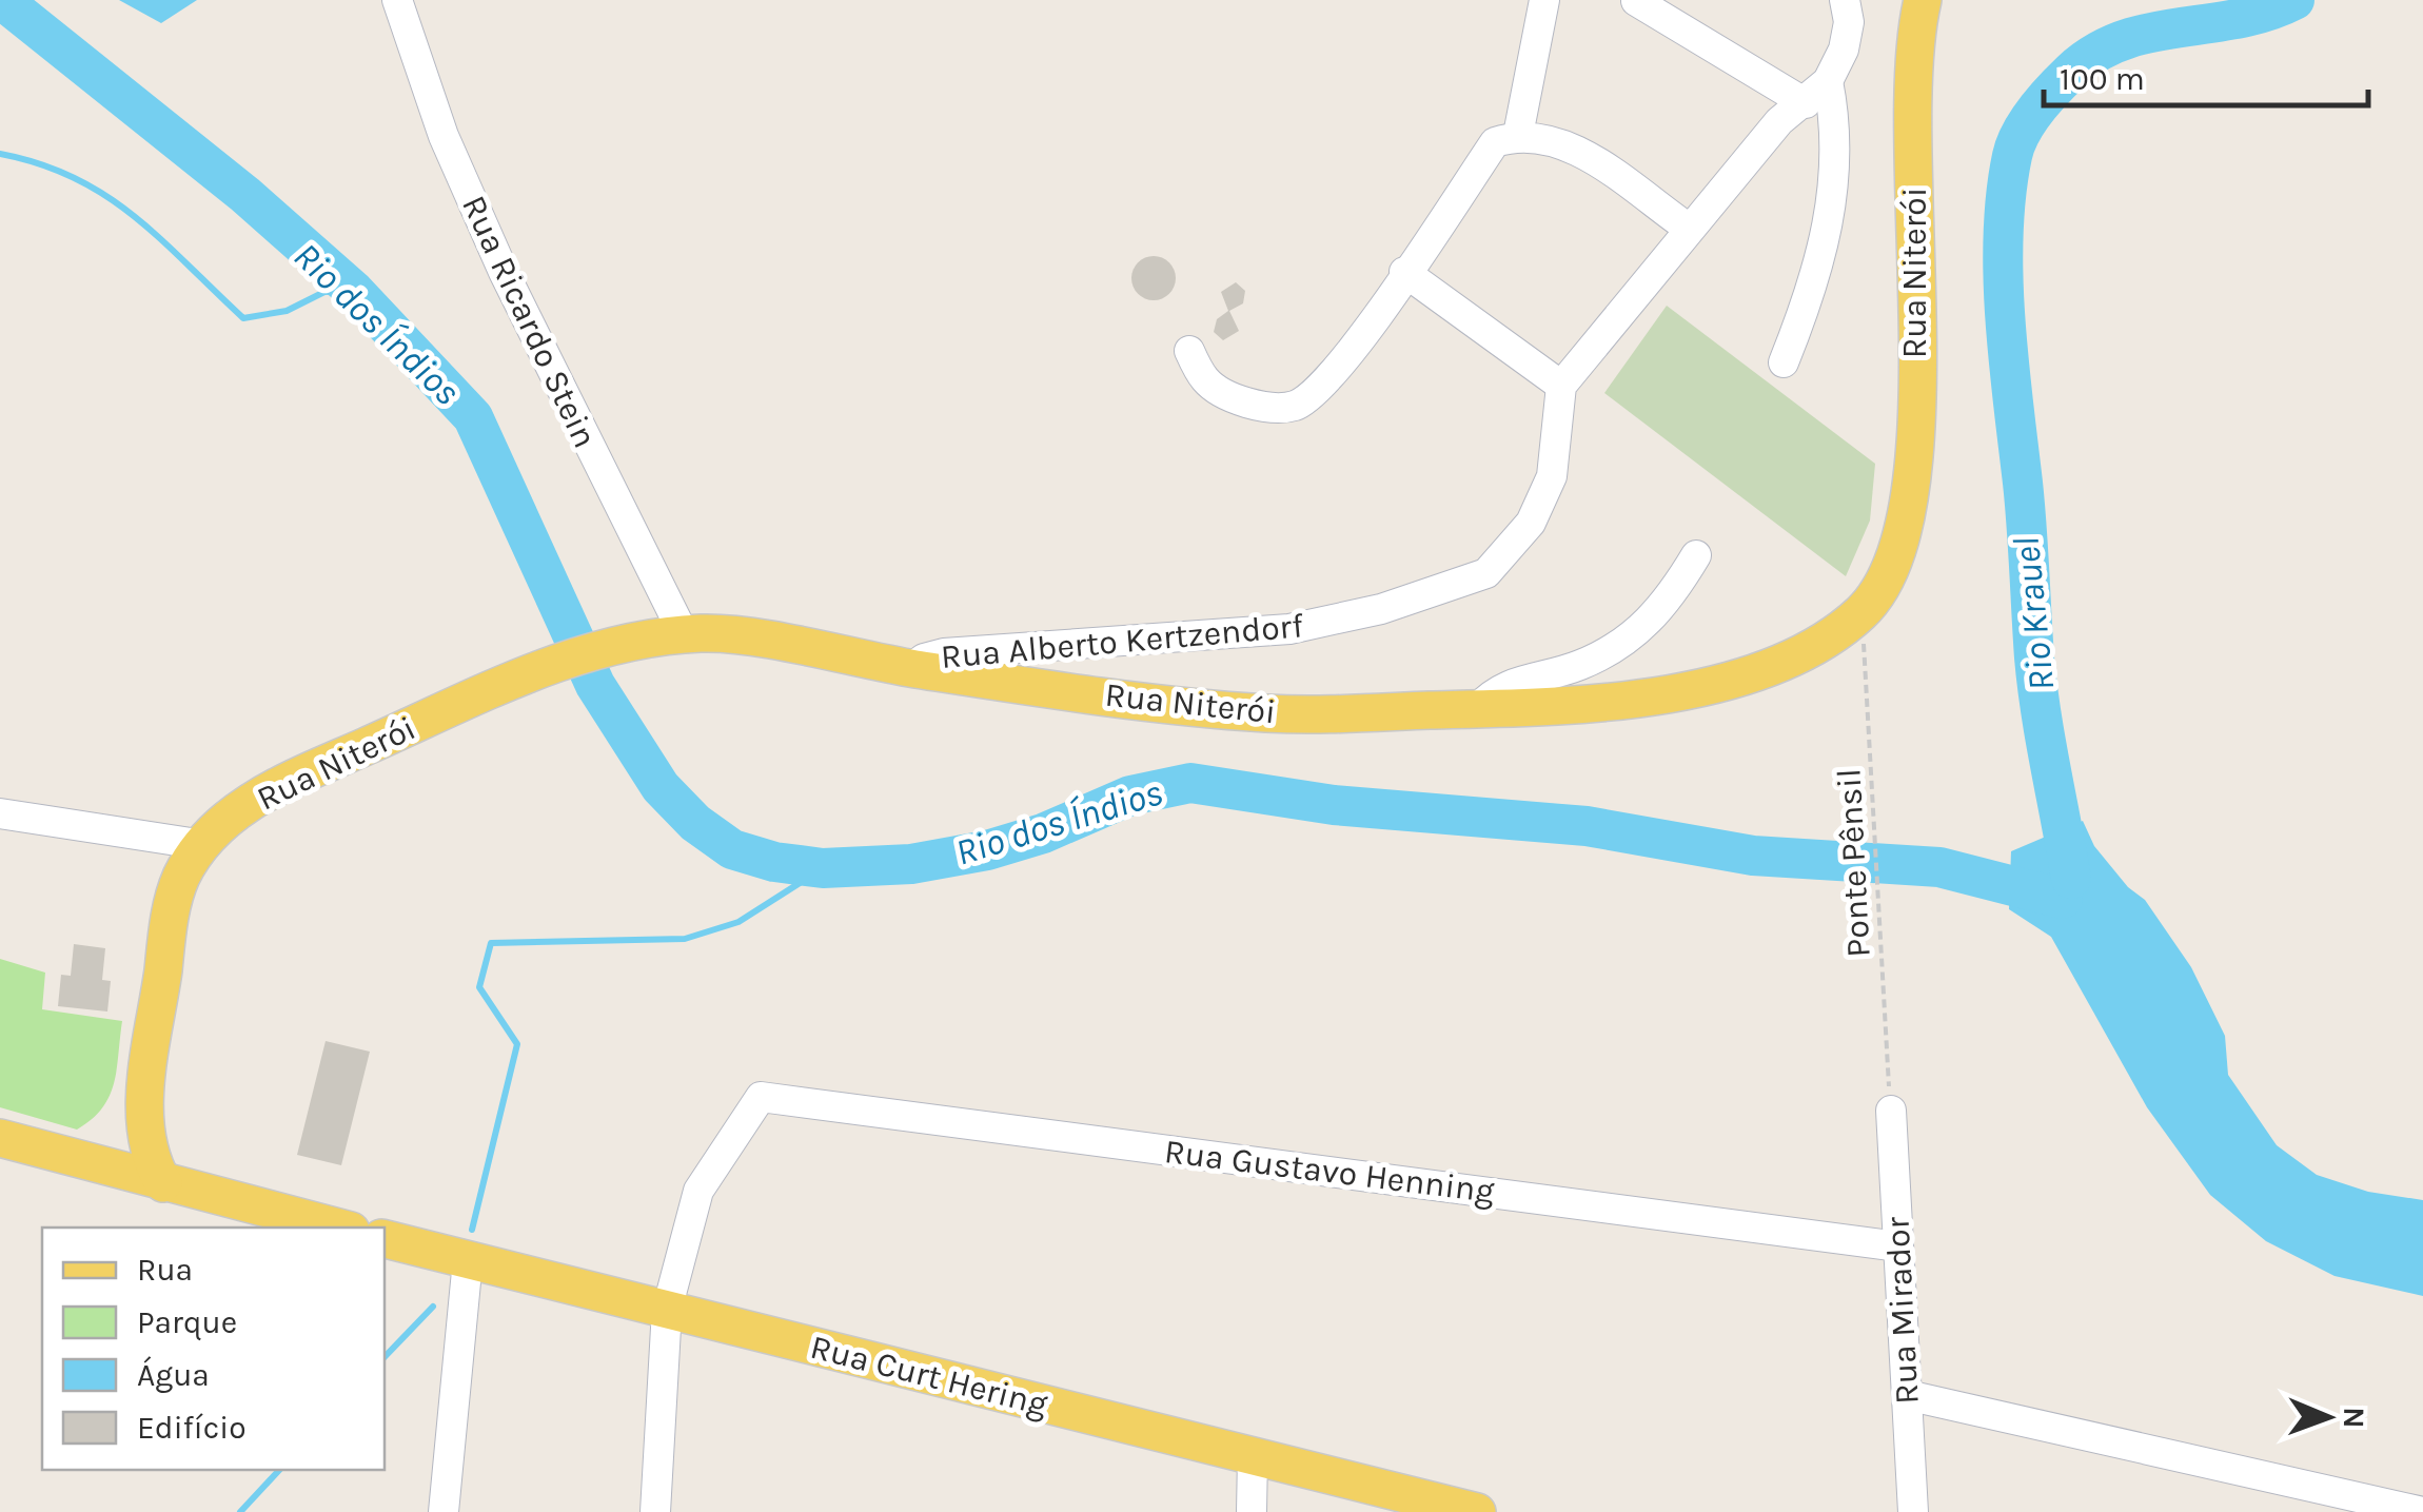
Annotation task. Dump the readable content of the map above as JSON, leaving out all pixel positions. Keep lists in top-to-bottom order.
{
  "streets": {
    "main road": ["Rua Niterói", "Rua Curt Hering"],
    "street": [
      "Rua Ricardo Stein",
      "Rua Alberto Kertzendorf",
      "Rua Gustavo Henning",
      "Rua Mirador"
    ],
    "path": ["Ponte Pênsil"]
  },
  "crossings": [
    ["Rua Niterói", "Rua Ricardo Stein"],
    ["Rua Niterói", "Rua Alberto Kertzendorf"],
    ["Rua Niterói", "Ponte Pênsil"],
    ["Ponte Pênsil", "Rua Mirador"],
    ["Rua Gustavo Henning", "Rua Mirador"],
    ["Rua Gustavo Henning", "Rua Curt Hering"]
  ],
  "water": ["Rio dos Índios", "Rio Krauel"],
  "legend": [
    "Rua",
    "Parque",
    "Água",
    "Edifício"
  ],
  "scale_bar": "100 m",
  "north": "right"
}
